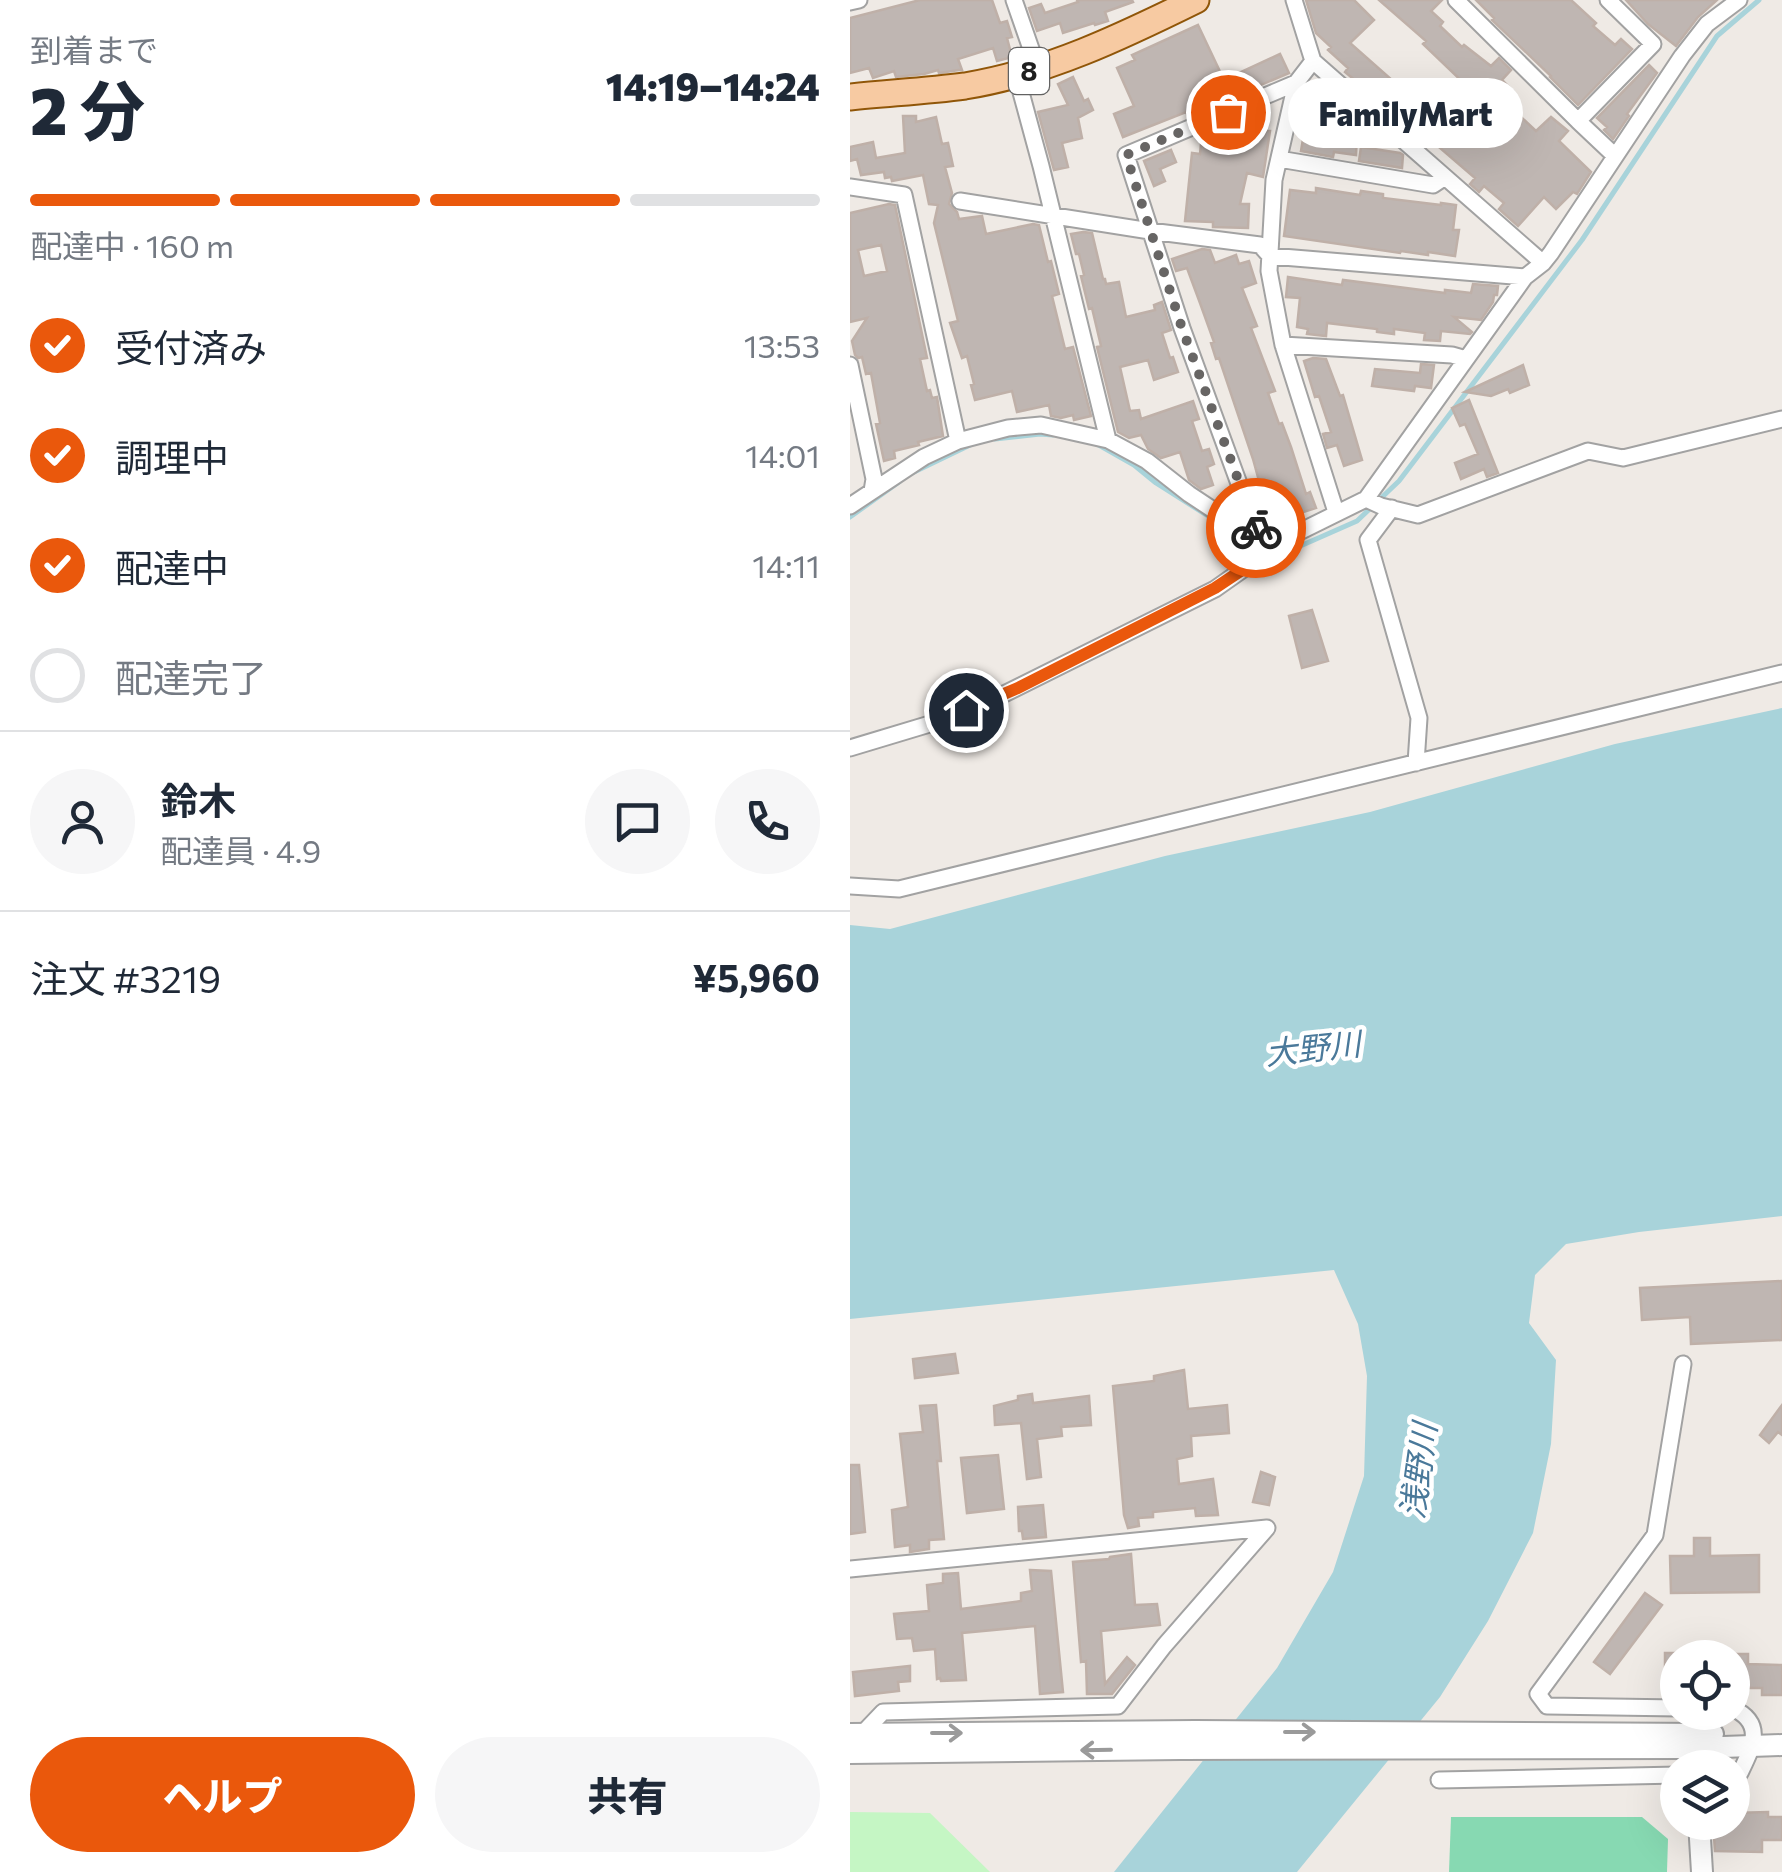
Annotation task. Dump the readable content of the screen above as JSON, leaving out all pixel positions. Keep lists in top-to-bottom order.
{
  "streets": {
    "main road": ["8"]
  },
  "water": ["大野川", "浅野川"],
  "places": ["FamilyMart"],
  "page": {
    "heading": ["2 分", "到着まで", "14:19–14:24"],
    "panel": [
      "鈴木",
      "配達員 · 4.9",
      "注文 #3219",
      "¥5,960"
    ],
    "bubble": "FamilyMart",
    "bar": "配達中 · 160 m",
    "list": [
      ["受付済み", "13:53"],
      ["調理中", "14:01"],
      ["配達中", "14:11"],
      "配達完了"
    ],
    "buttons": ["ヘルプ", "共有"]
  }
}
